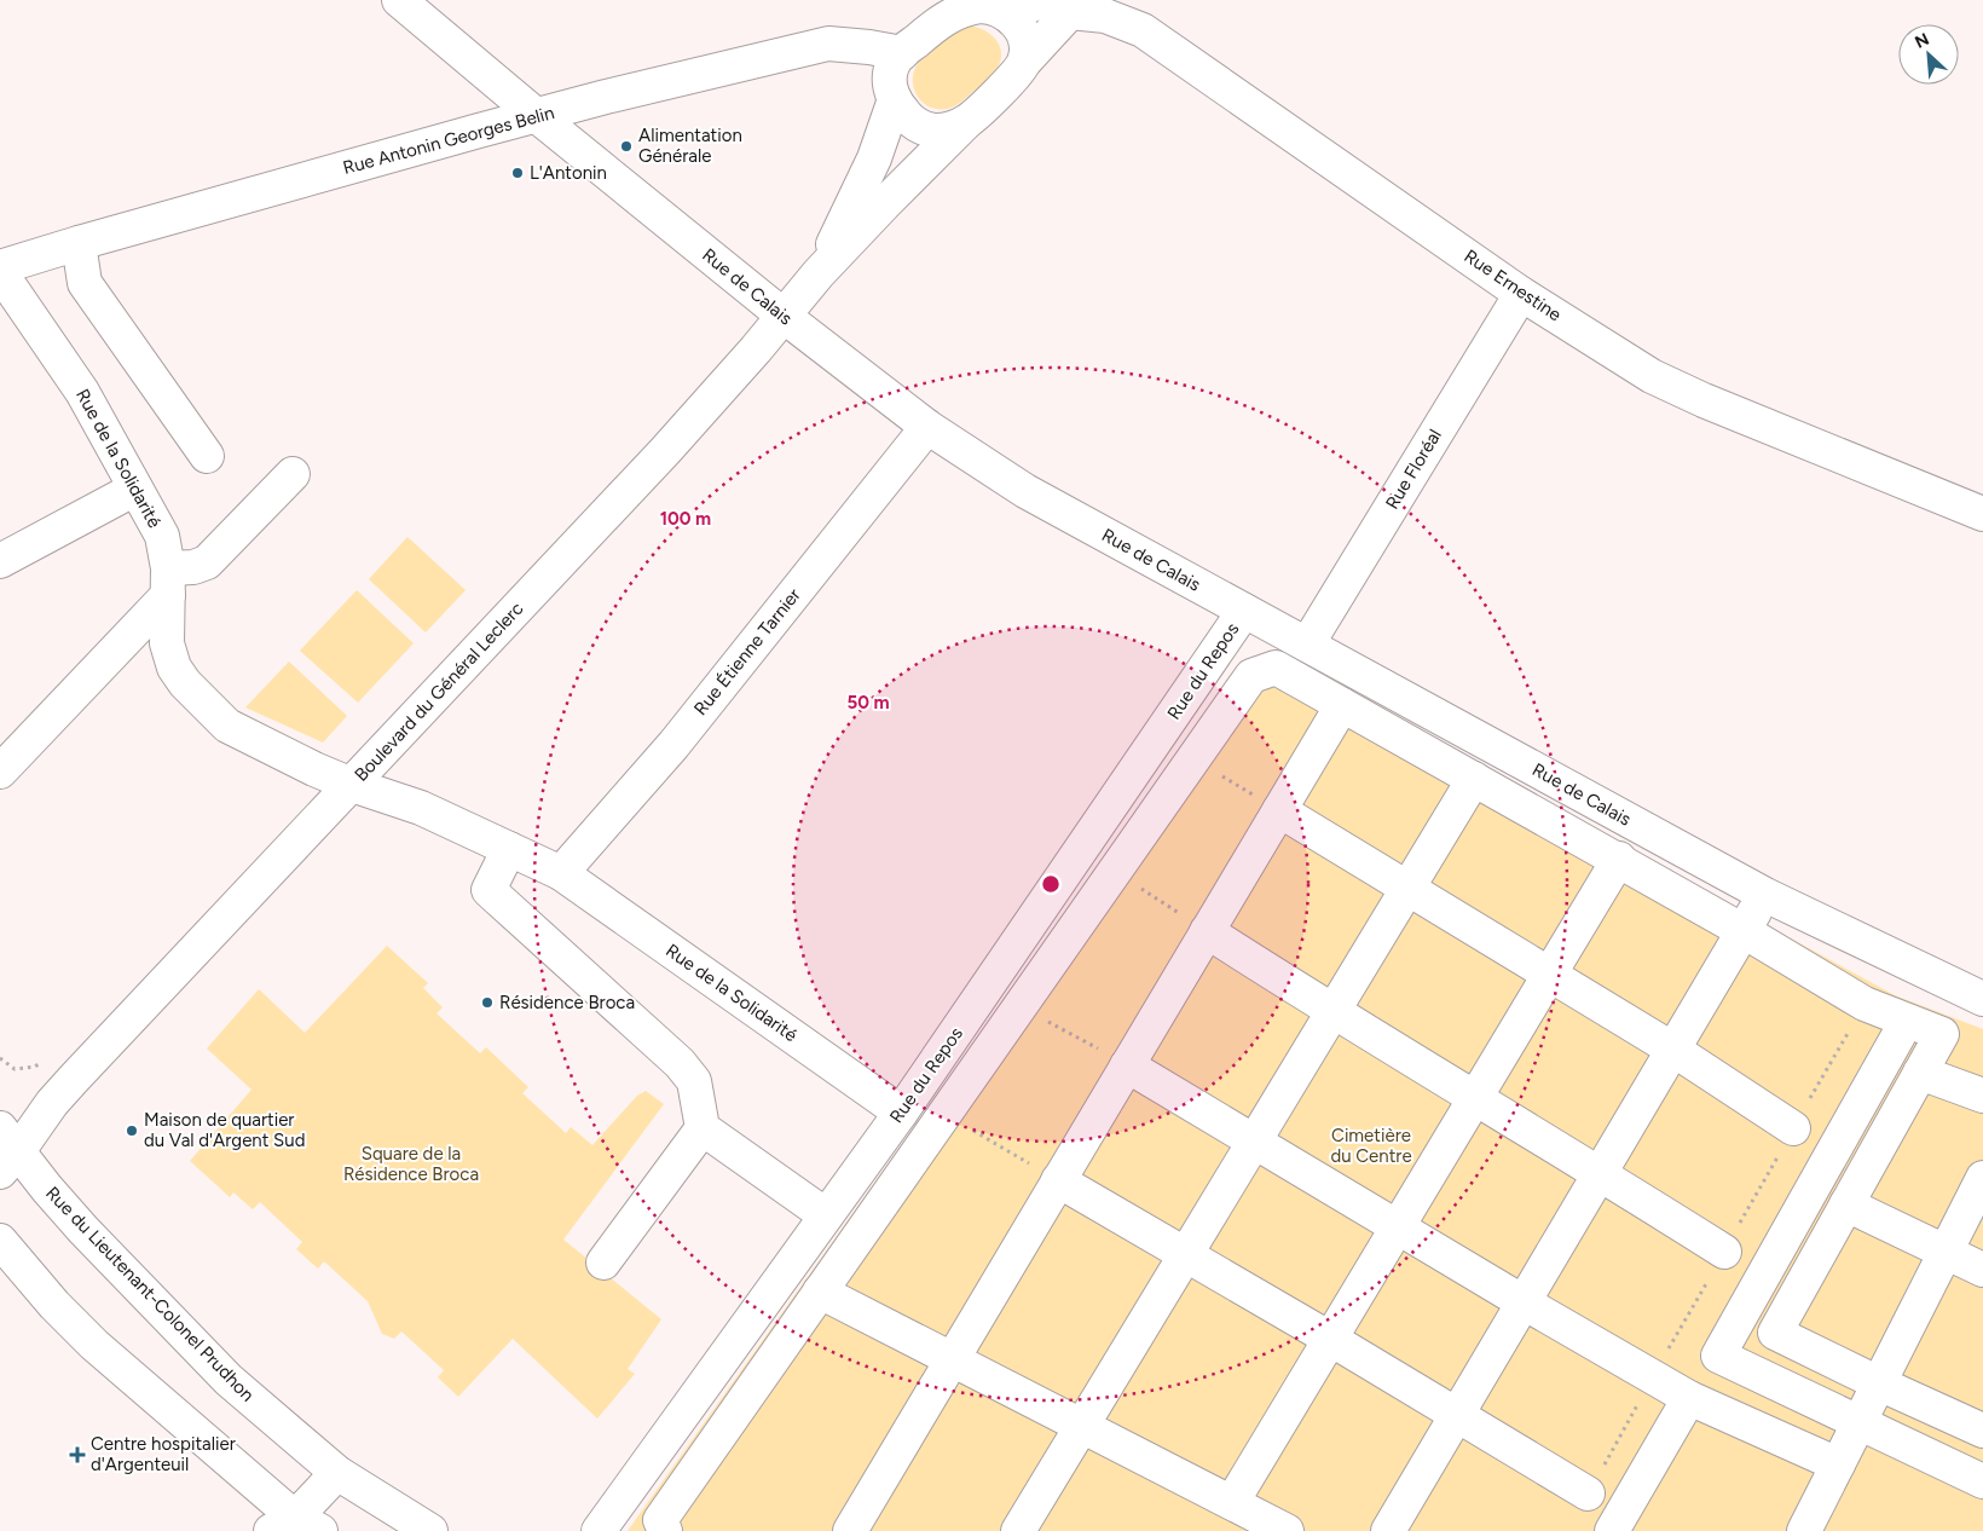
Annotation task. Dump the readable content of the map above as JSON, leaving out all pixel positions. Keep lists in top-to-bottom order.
{
  "streets": {
    "street": [
      "Rue Antonin Georges Belin",
      "Rue Ernestine",
      "Rue de Calais",
      "Rue de la Solidarité",
      "Rue Floréal",
      "Rue Étienne Tarnier",
      "Rue du Repos",
      "Boulevard du Général Leclerc",
      "Rue du Lieutenant-Colonel Prudhon"
    ]
  },
  "crossings": [
    ["Rue Antonin Georges Belin", "Rue de Calais"],
    ["Rue Antonin Georges Belin", "Boulevard du Général Leclerc"],
    ["Rue Ernestine", "Rue Floréal"],
    ["Rue de Calais", "Rue Floréal"],
    ["Rue de Calais", "Rue Étienne Tarnier"],
    ["Rue de Calais", "Rue du Repos"],
    ["Rue de Calais", "Boulevard du Général Leclerc"],
    ["Rue de la Solidarité", "Rue Étienne Tarnier"],
    ["Rue de la Solidarité", "Rue du Repos"],
    ["Rue de la Solidarité", "Boulevard du Général Leclerc"],
    ["Boulevard du Général Leclerc", "Rue du Lieutenant-Colonel Prudhon"]
  ],
  "parks": ["Cimetière du Centre", "Square de la Résidence Broca"],
  "places": {
    "other": [
      "Alimentation Générale",
      "L'Antonin",
      "Résidence Broca",
      "Maison de quartier du Val d'Argent Sud"
    ],
    "health": ["Centre hospitalier d'Argenteuil"]
  },
  "north": "top left",
  "rings": ["100 m", "50 m"]
}
